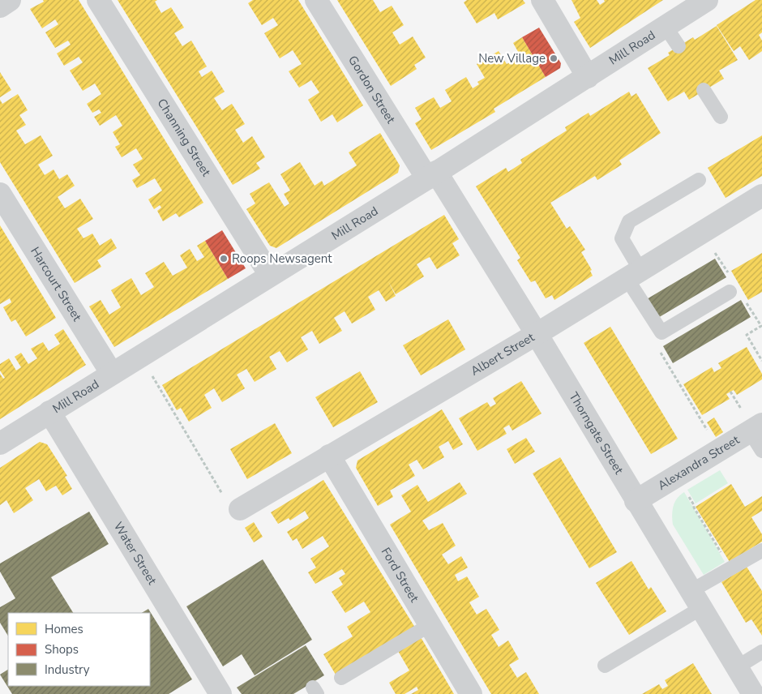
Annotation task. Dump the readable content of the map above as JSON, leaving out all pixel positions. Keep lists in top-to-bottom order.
{
  "streets": {
    "street": [
      "Mill Road",
      "Gordon Street",
      "Channing Street",
      "Harcourt Street",
      "Albert Street",
      "Thorngate Street",
      "Alexandra Street",
      "Water Street",
      "Ford Street"
    ]
  },
  "crossings": [
    ["Mill Road", "Gordon Street"],
    ["Mill Road", "Channing Street"],
    ["Mill Road", "Harcourt Street"],
    ["Mill Road", "Thorngate Street"],
    ["Mill Road", "Water Street"],
    ["Gordon Street", "Thorngate Street"],
    ["Albert Street", "Thorngate Street"],
    ["Albert Street", "Ford Street"],
    ["Thorngate Street", "Alexandra Street"]
  ],
  "places": ["New Village", "Roops Newsagent"],
  "legend": ["Homes", "Shops", "Industry"]
}
